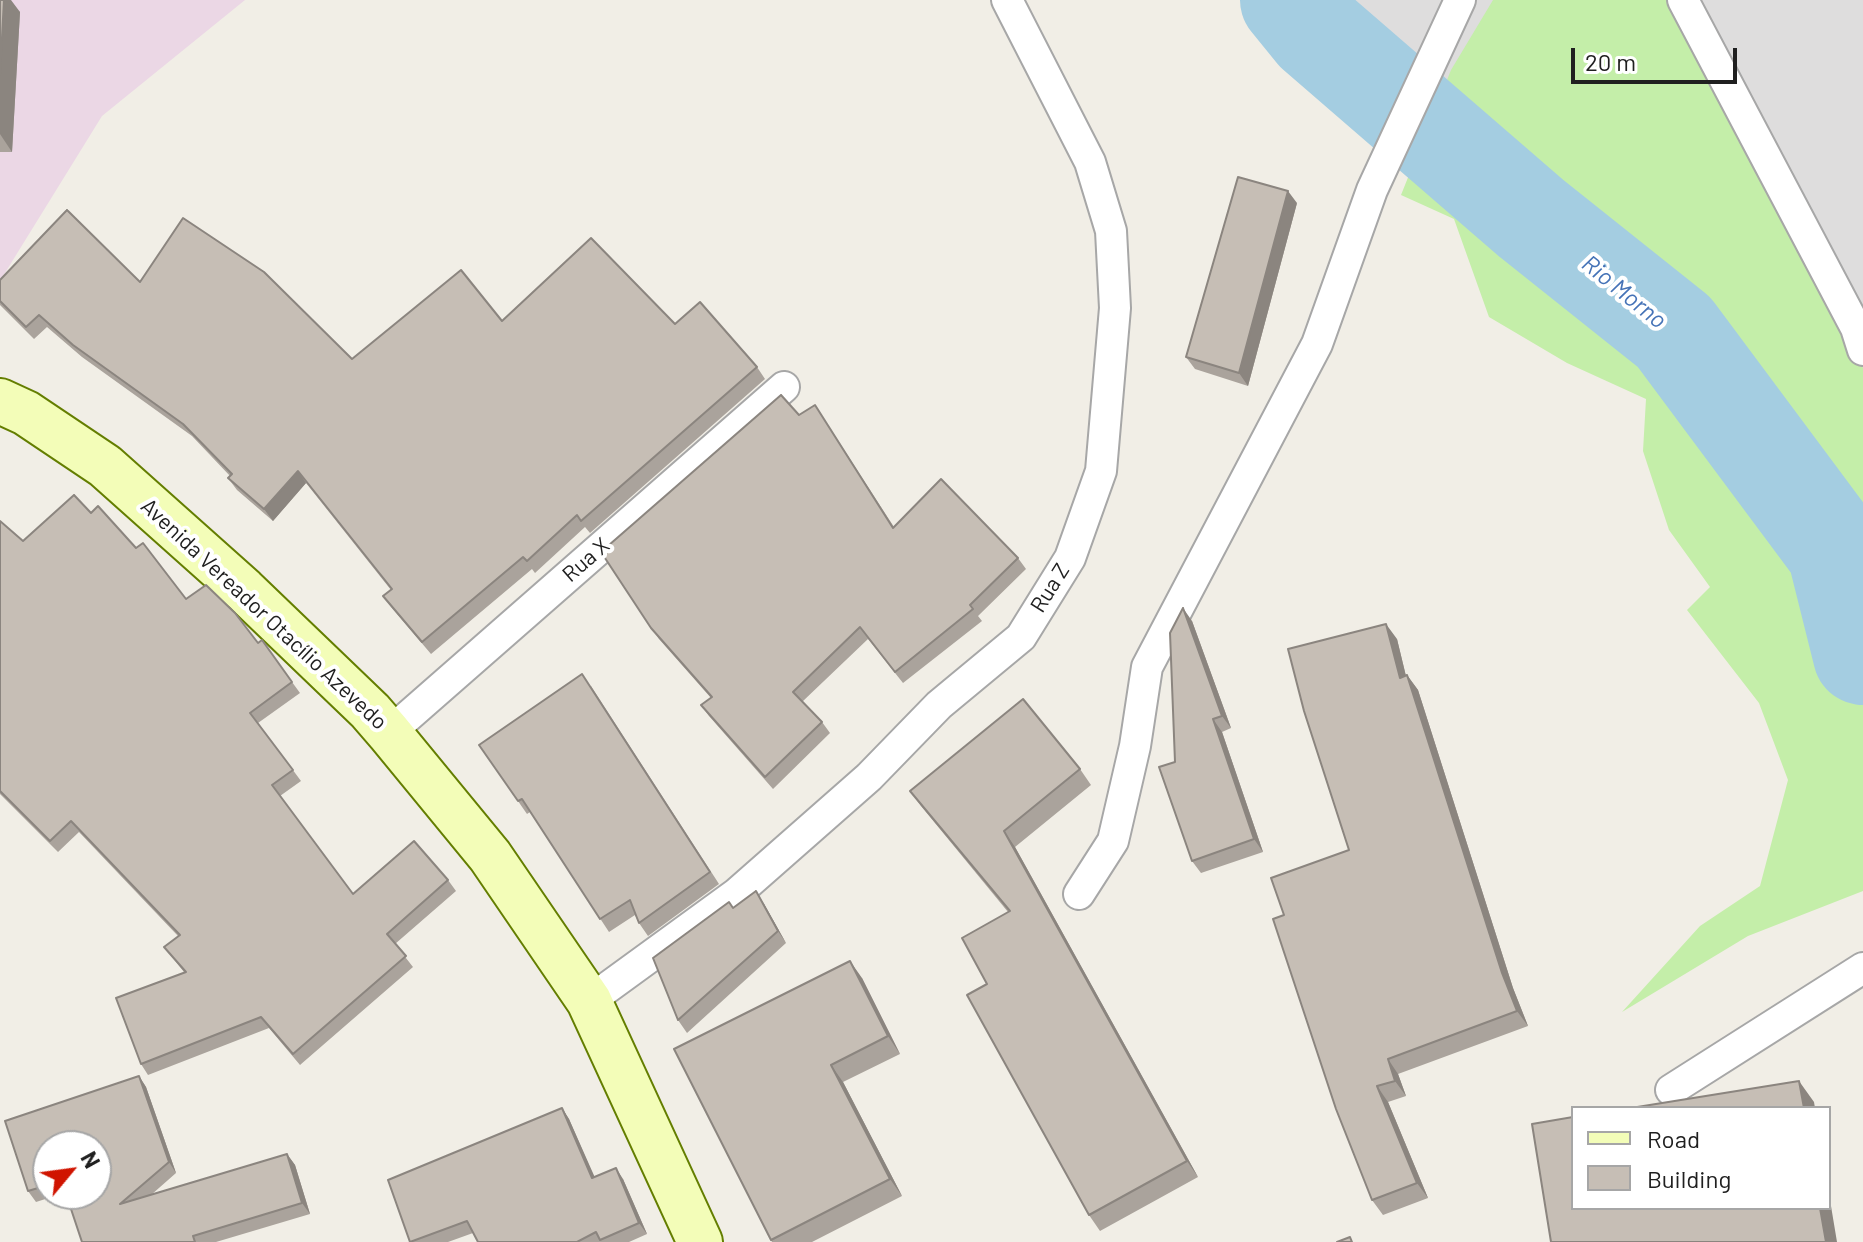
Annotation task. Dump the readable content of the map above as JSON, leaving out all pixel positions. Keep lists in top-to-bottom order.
{
  "streets": {
    "main road": ["Avenida Vereador Otacílio Azevedo"],
    "lane": ["Rua X", "Rua Z"]
  },
  "crossings": [
    ["Rua X", "Avenida Vereador Otacílio Azevedo"],
    ["Rua Z", "Avenida Vereador Otacílio Azevedo"]
  ],
  "water": ["Rio Morno"],
  "legend": ["Road", "Building"],
  "scale_bar": "20 m",
  "north": "top right"
}
